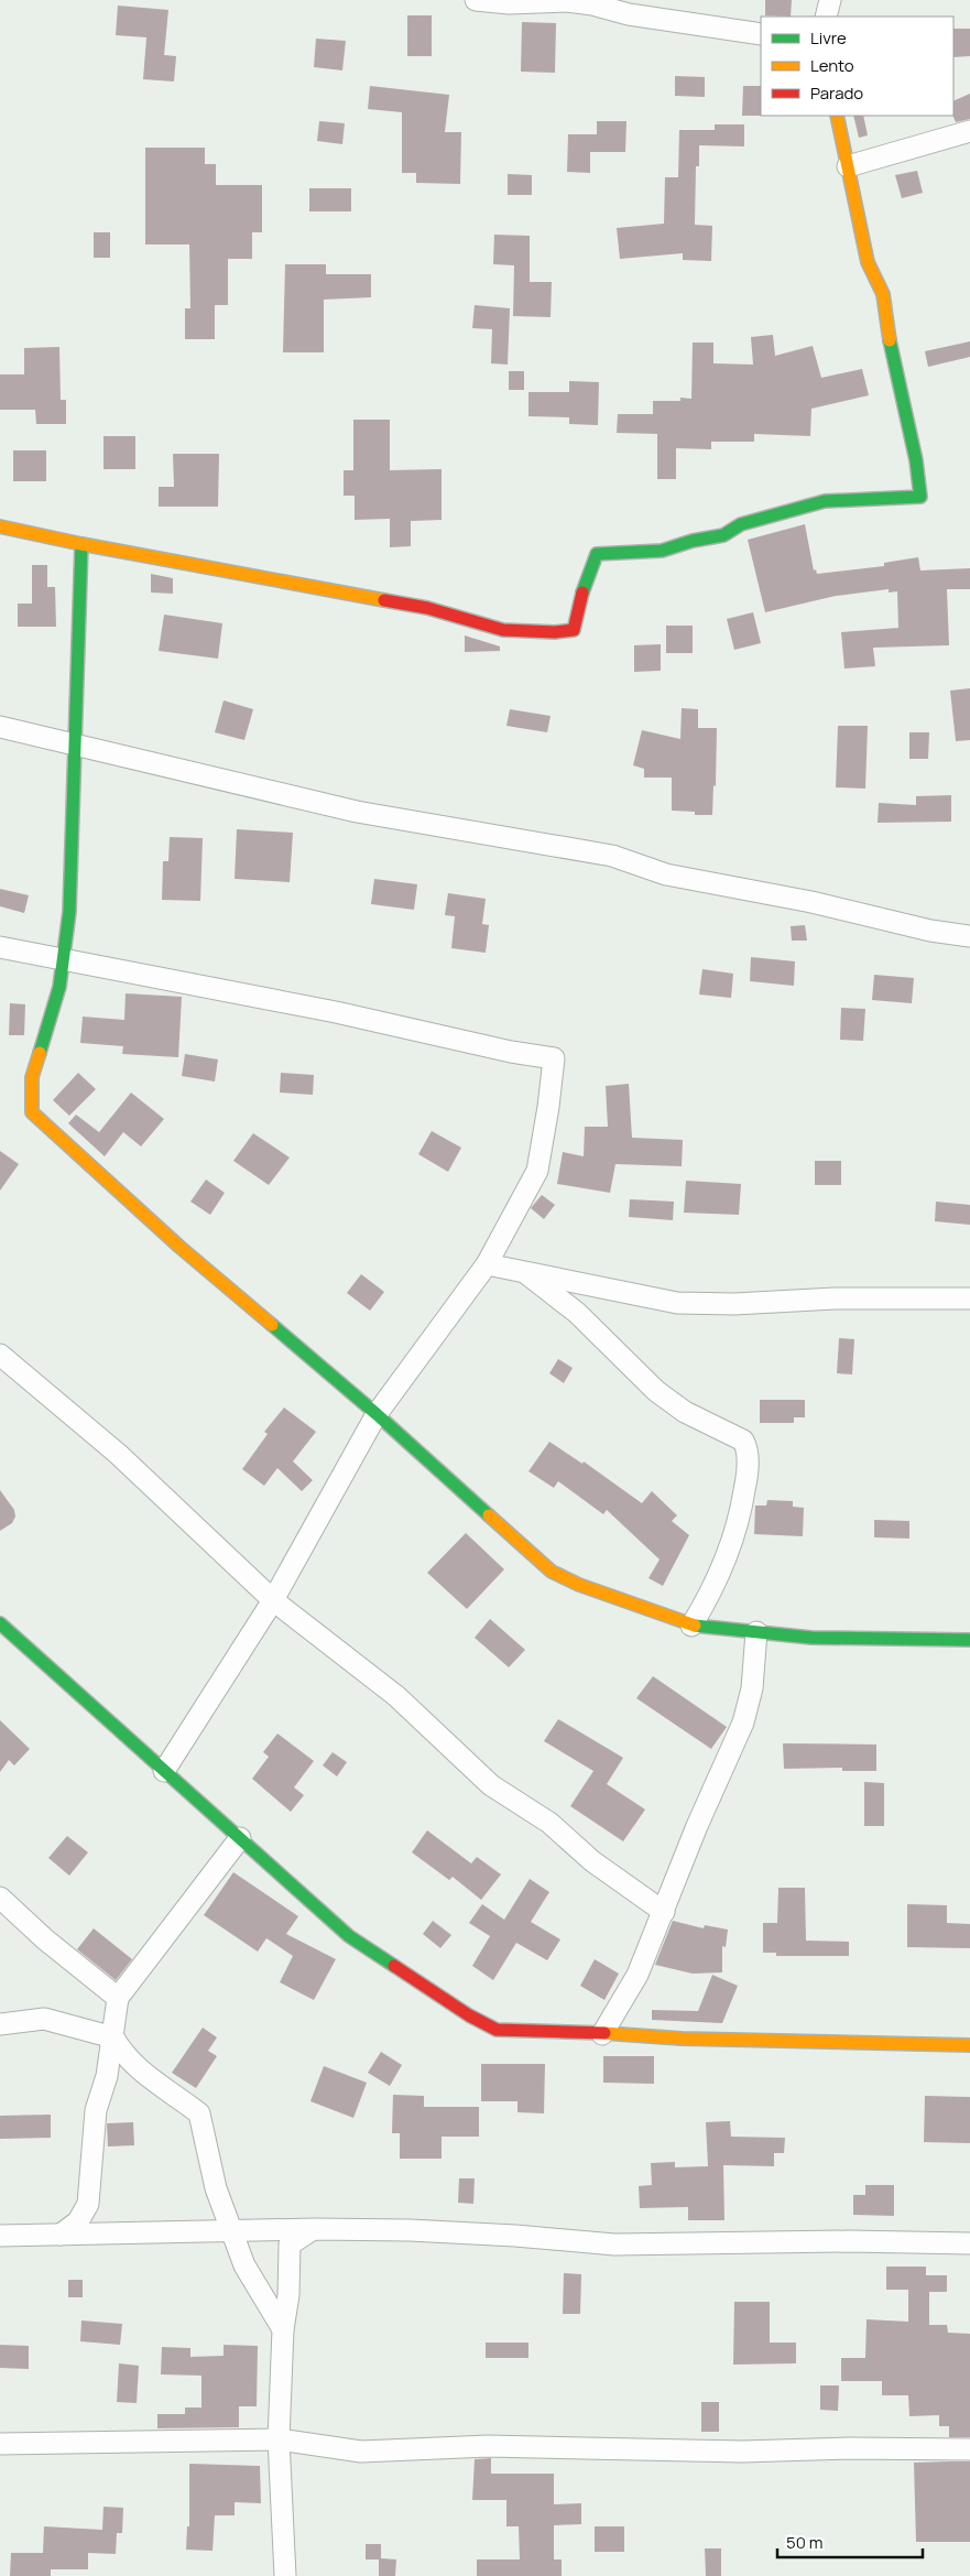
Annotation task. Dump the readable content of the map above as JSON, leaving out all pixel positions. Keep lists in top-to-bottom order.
{
  "legend": ["Livre", "Lento", "Parado"],
  "scale_bar": "50 m"
}
